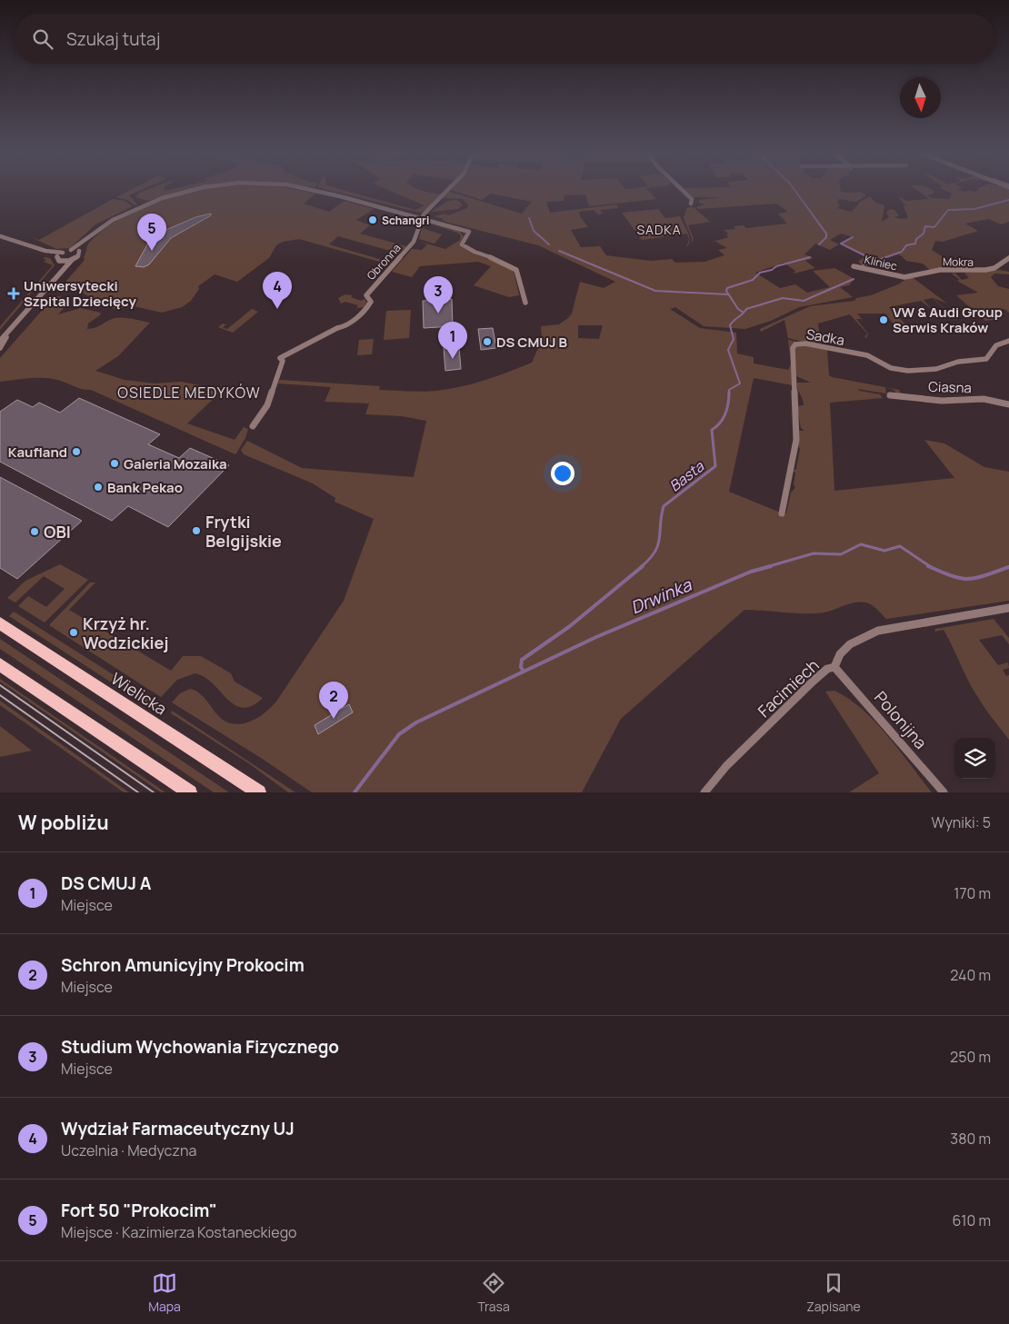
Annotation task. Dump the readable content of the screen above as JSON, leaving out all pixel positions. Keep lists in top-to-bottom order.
{
  "streets": {
    "main road": ["Wielicka"],
    "street": [
      "Obronna",
      "Mokra",
      "Kliniec",
      "Sadka",
      "Ciasna",
      "Facimiech",
      "Polonijna"
    ]
  },
  "crossings": [
    ["Mokra", "Kliniec"],
    ["Facimiech", "Polonijna"]
  ],
  "districts": ["SADKA", "OSIEDLE MEDYKÓW"],
  "water": ["Basta", "Drwinka"],
  "places": {
    "other": [
      "Schangri",
      "VW & Audi Group Serwis Kraków",
      "DS CMUJ B",
      "Kaufland",
      "Galeria Mozaika",
      "Bank Pekao",
      "Frytki Belgijskie",
      "OBI",
      "Krzyż hr. Wodzickiej"
    ],
    "health": ["Uniwersytecki Szpital Dziecięcy"]
  },
  "north": "bottom",
  "page": {
    "search": "Szukaj tutaj",
    "pins": [
      "5",
      "4",
      "3",
      "1",
      "2"
    ],
    "heading": ["W pobliżu", "Wyniki: 5"],
    "list": [
      {
        "mark": "1",
        "name": "DS CMUJ A",
        "note": "Miejsce",
        "value": "170 m"
      },
      {
        "mark": "2",
        "name": "Schron Amunicyjny Prokocim",
        "note": "Miejsce",
        "value": "240 m"
      },
      {
        "mark": "3",
        "name": "Studium Wychowania Fizycznego",
        "note": "Miejsce",
        "value": "250 m"
      },
      {
        "mark": "4",
        "name": "Wydział Farmaceutyczny UJ",
        "note": "Uczelnia · Medyczna",
        "value": "380 m"
      },
      {
        "mark": "5",
        "name": "Fort 50 \"Prokocim\"",
        "note": "Miejsce · Kazimierza Kostaneckiego",
        "value": "610 m"
      }
    ],
    "nav": ["Mapa", "Trasa", "Zapisane"]
  }
}
